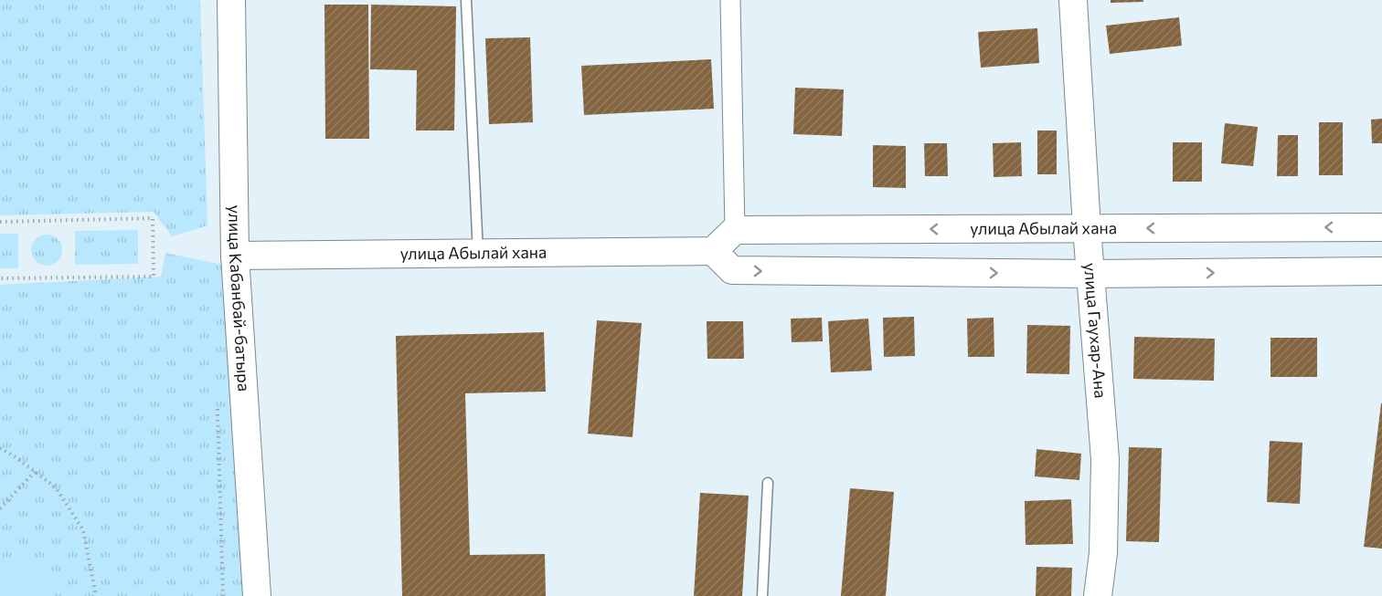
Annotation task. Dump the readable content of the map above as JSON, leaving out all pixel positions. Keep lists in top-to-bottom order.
{
  "streets": {
    "street": ["улица Абылай хана", "улица Кабанбай-батыра", "улица Гаухар-Ана"]
  },
  "crossings": [
    ["улица Абылай хана", "улица Кабанбай-батыра"],
    ["улица Абылай хана", "улица Гаухар-Ана"]
  ]
}
